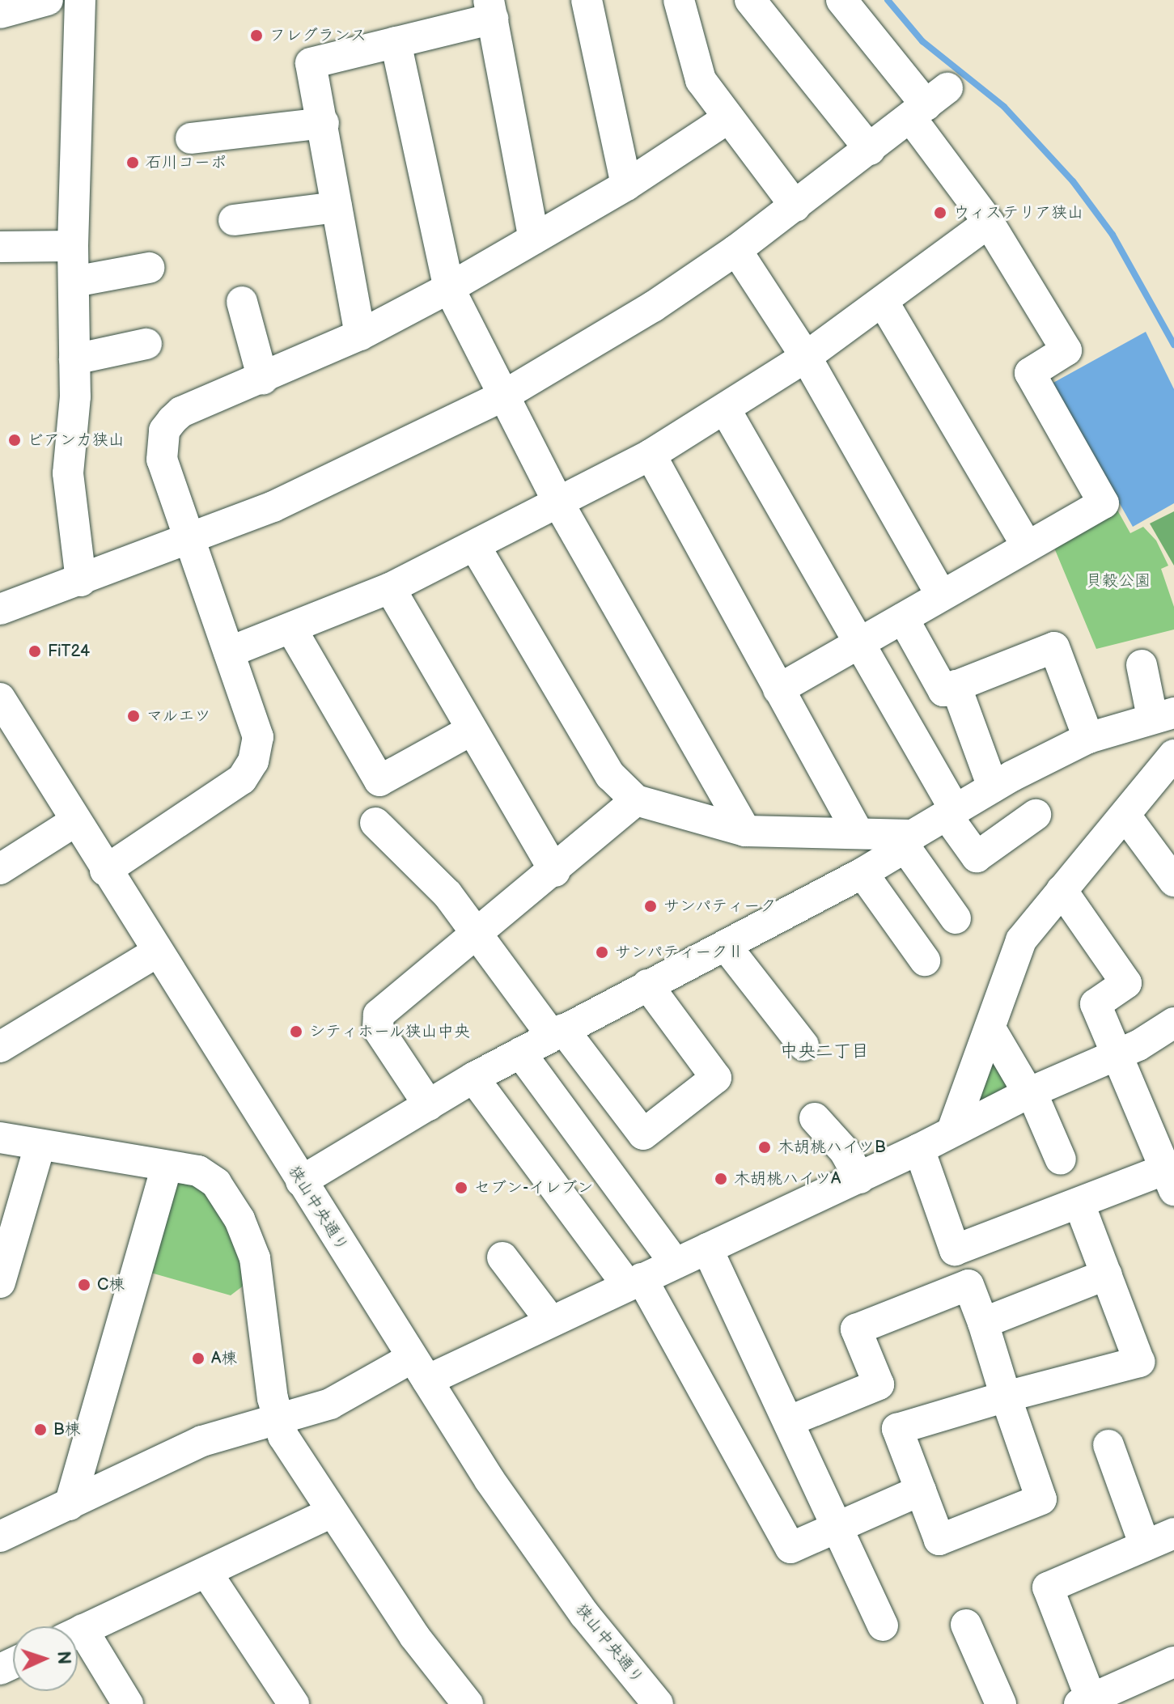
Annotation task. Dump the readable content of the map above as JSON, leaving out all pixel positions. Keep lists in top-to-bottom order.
{
  "streets": {
    "street": ["狭山中央通り"]
  },
  "districts": ["中央二丁目"],
  "parks": ["貝穀公園"],
  "places": [
    "フレグランス",
    "石川コーポ",
    "ウィステリア狭山",
    "ビアンカ狭山",
    "FiT24",
    "マルエツ",
    "サンパティーク",
    "サンパティークⅡ",
    "シティホール狭山中央",
    "木胡桃ハイツB",
    "木胡桃ハイツA",
    "セブン-イレブン",
    "C棟",
    "A棟",
    "B棟"
  ],
  "north": "right"
}
